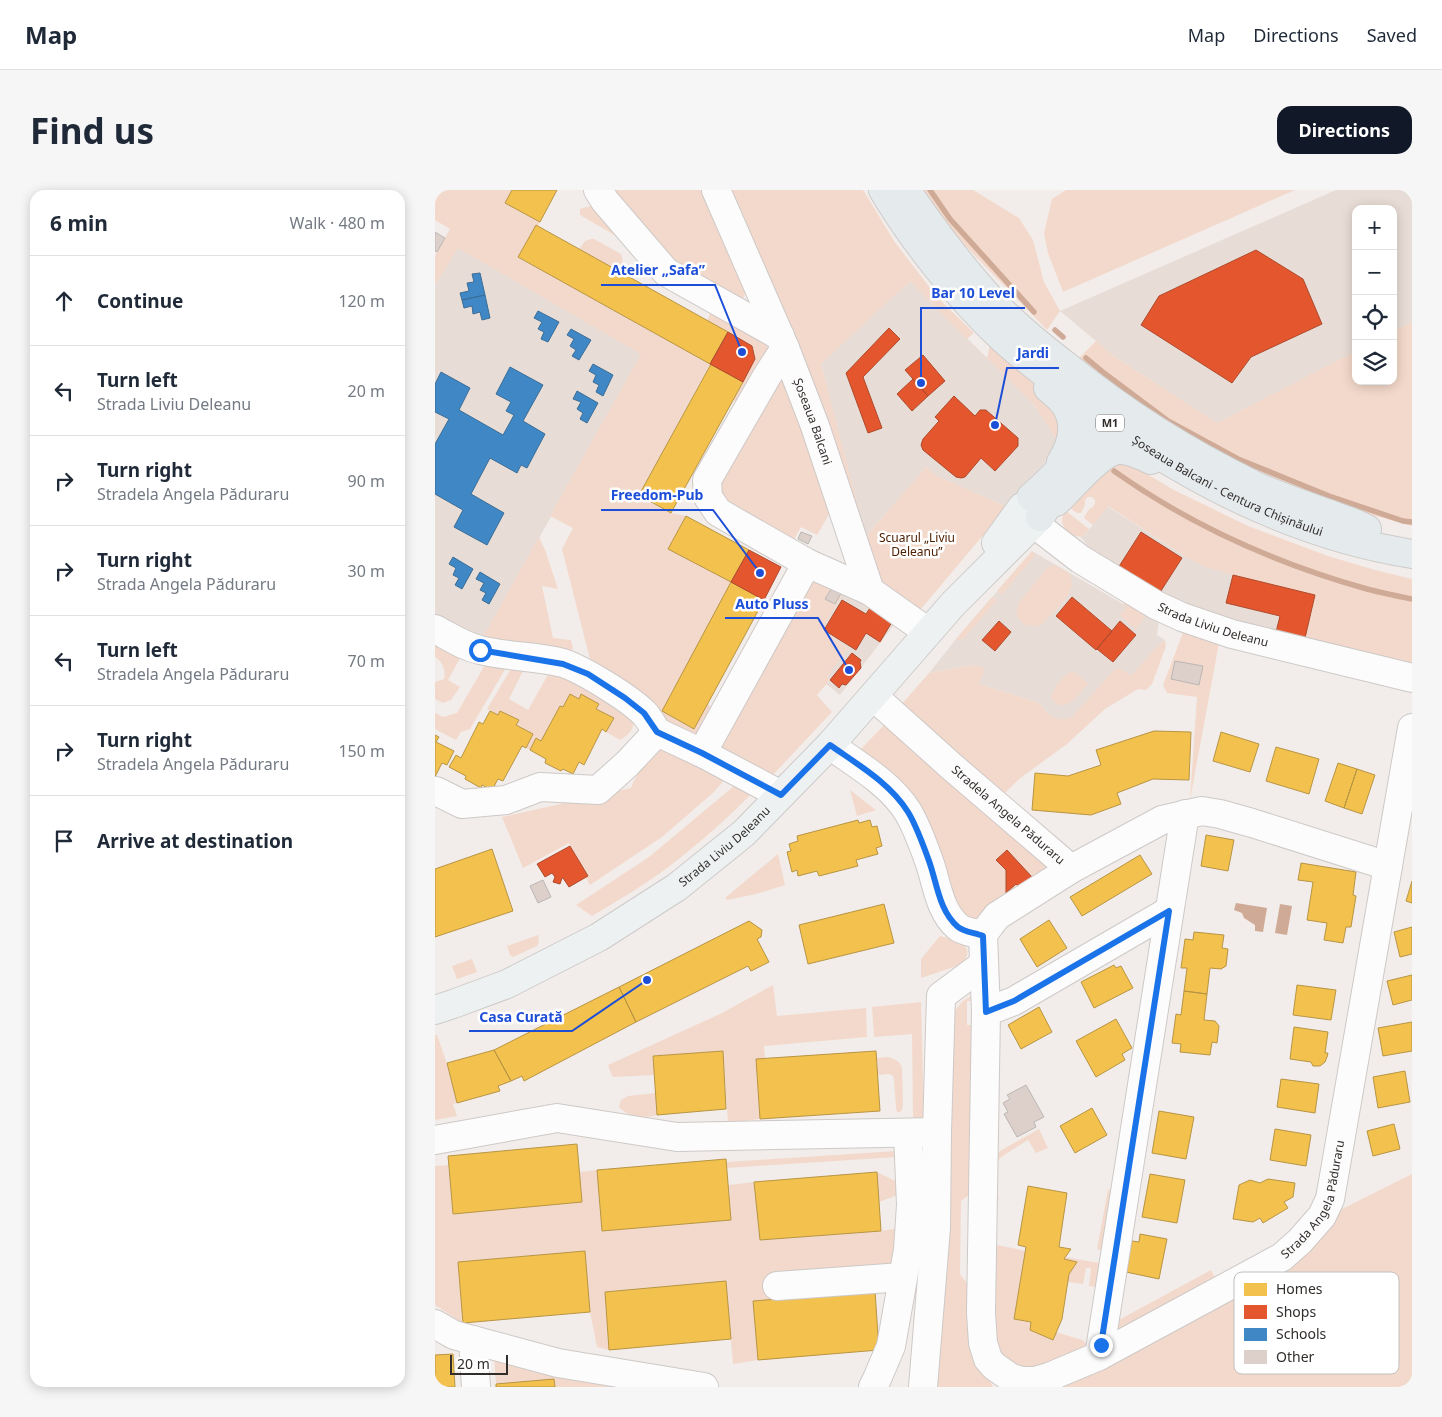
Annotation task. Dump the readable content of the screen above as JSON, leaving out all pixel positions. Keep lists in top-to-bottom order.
{
  "streets": {
    "highway": ["M1", "Șoseaua Balcani - Centura Chișinăului"],
    "main road": ["Strada Liviu Deleanu"],
    "street": ["Șoseaua Balcani", "Stradela Angela Păduraru", "Strada Angela Păduraru"]
  },
  "crossings": [
    ["M1", "Șoseaua Balcani - Centura Chișinăului"],
    ["M1", "Strada Liviu Deleanu"],
    ["Strada Liviu Deleanu", "Stradela Angela Păduraru"],
    ["Stradela Angela Păduraru", "Strada Angela Păduraru"]
  ],
  "parks": ["Scuarul „Liviu Deleanu”"],
  "places": [
    "Atelier „Safa”",
    "Bar 10 Level",
    "Jardi",
    "Freedom-Pub",
    "Auto Pluss",
    "Casa Curată"
  ],
  "legend": [
    "Homes",
    "Shops",
    "Schools",
    "Other"
  ],
  "scale_bar": "20 m",
  "page": {
    "header": "Map",
    "nav": ["Map", "Directions", "Saved"],
    "buttons": "Directions",
    "title": "Find us",
    "heading": ["6 min", "Walk · 480 m"],
    "map_buttons": ["+", "−"],
    "list": [
      ["Continue", "120 m"],
      ["Turn left", "Strada Liviu Deleanu", "20 m"],
      ["Turn right", "Stradela Angela Păduraru", "90 m"],
      ["Turn right", "Strada Angela Păduraru", "30 m"],
      ["Turn left", "Stradela Angela Păduraru", "70 m"],
      ["Turn right", "Stradela Angela Păduraru", "150 m"],
      "Arrive at destination"
    ],
    "scale": "20 m"
  }
}
